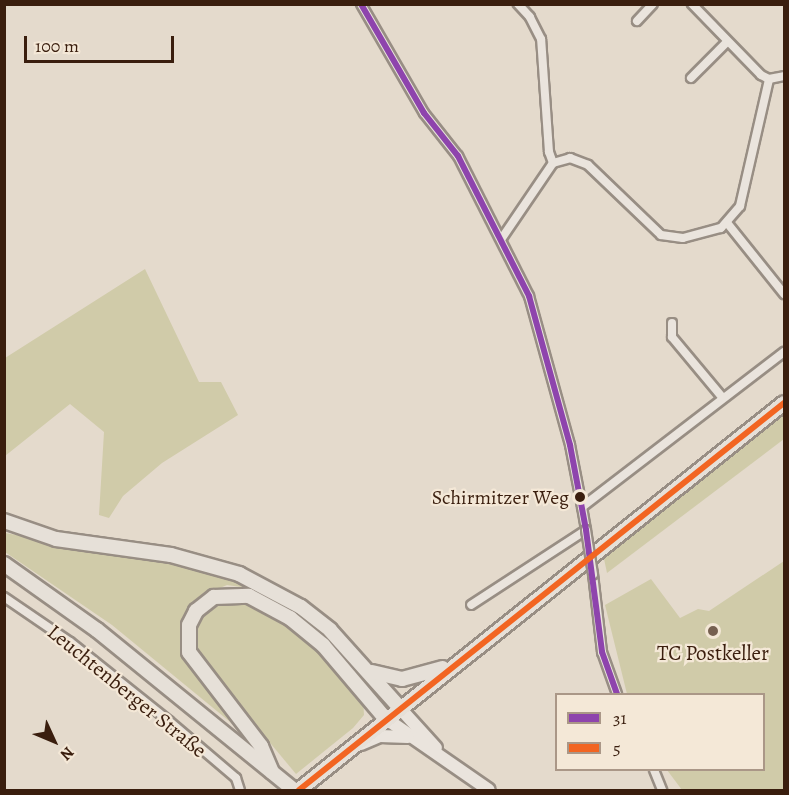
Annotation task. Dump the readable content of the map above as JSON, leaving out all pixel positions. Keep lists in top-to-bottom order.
{
  "streets": {
    "street": ["Leuchtenberger Straße"]
  },
  "places": ["Schirmitzer Weg", "TC Postkeller"],
  "lines": ["transit line 31", "transit line 5"],
  "legend": ["31", "5"],
  "scale_bar": "100 m",
  "north": "bottom right"
}
